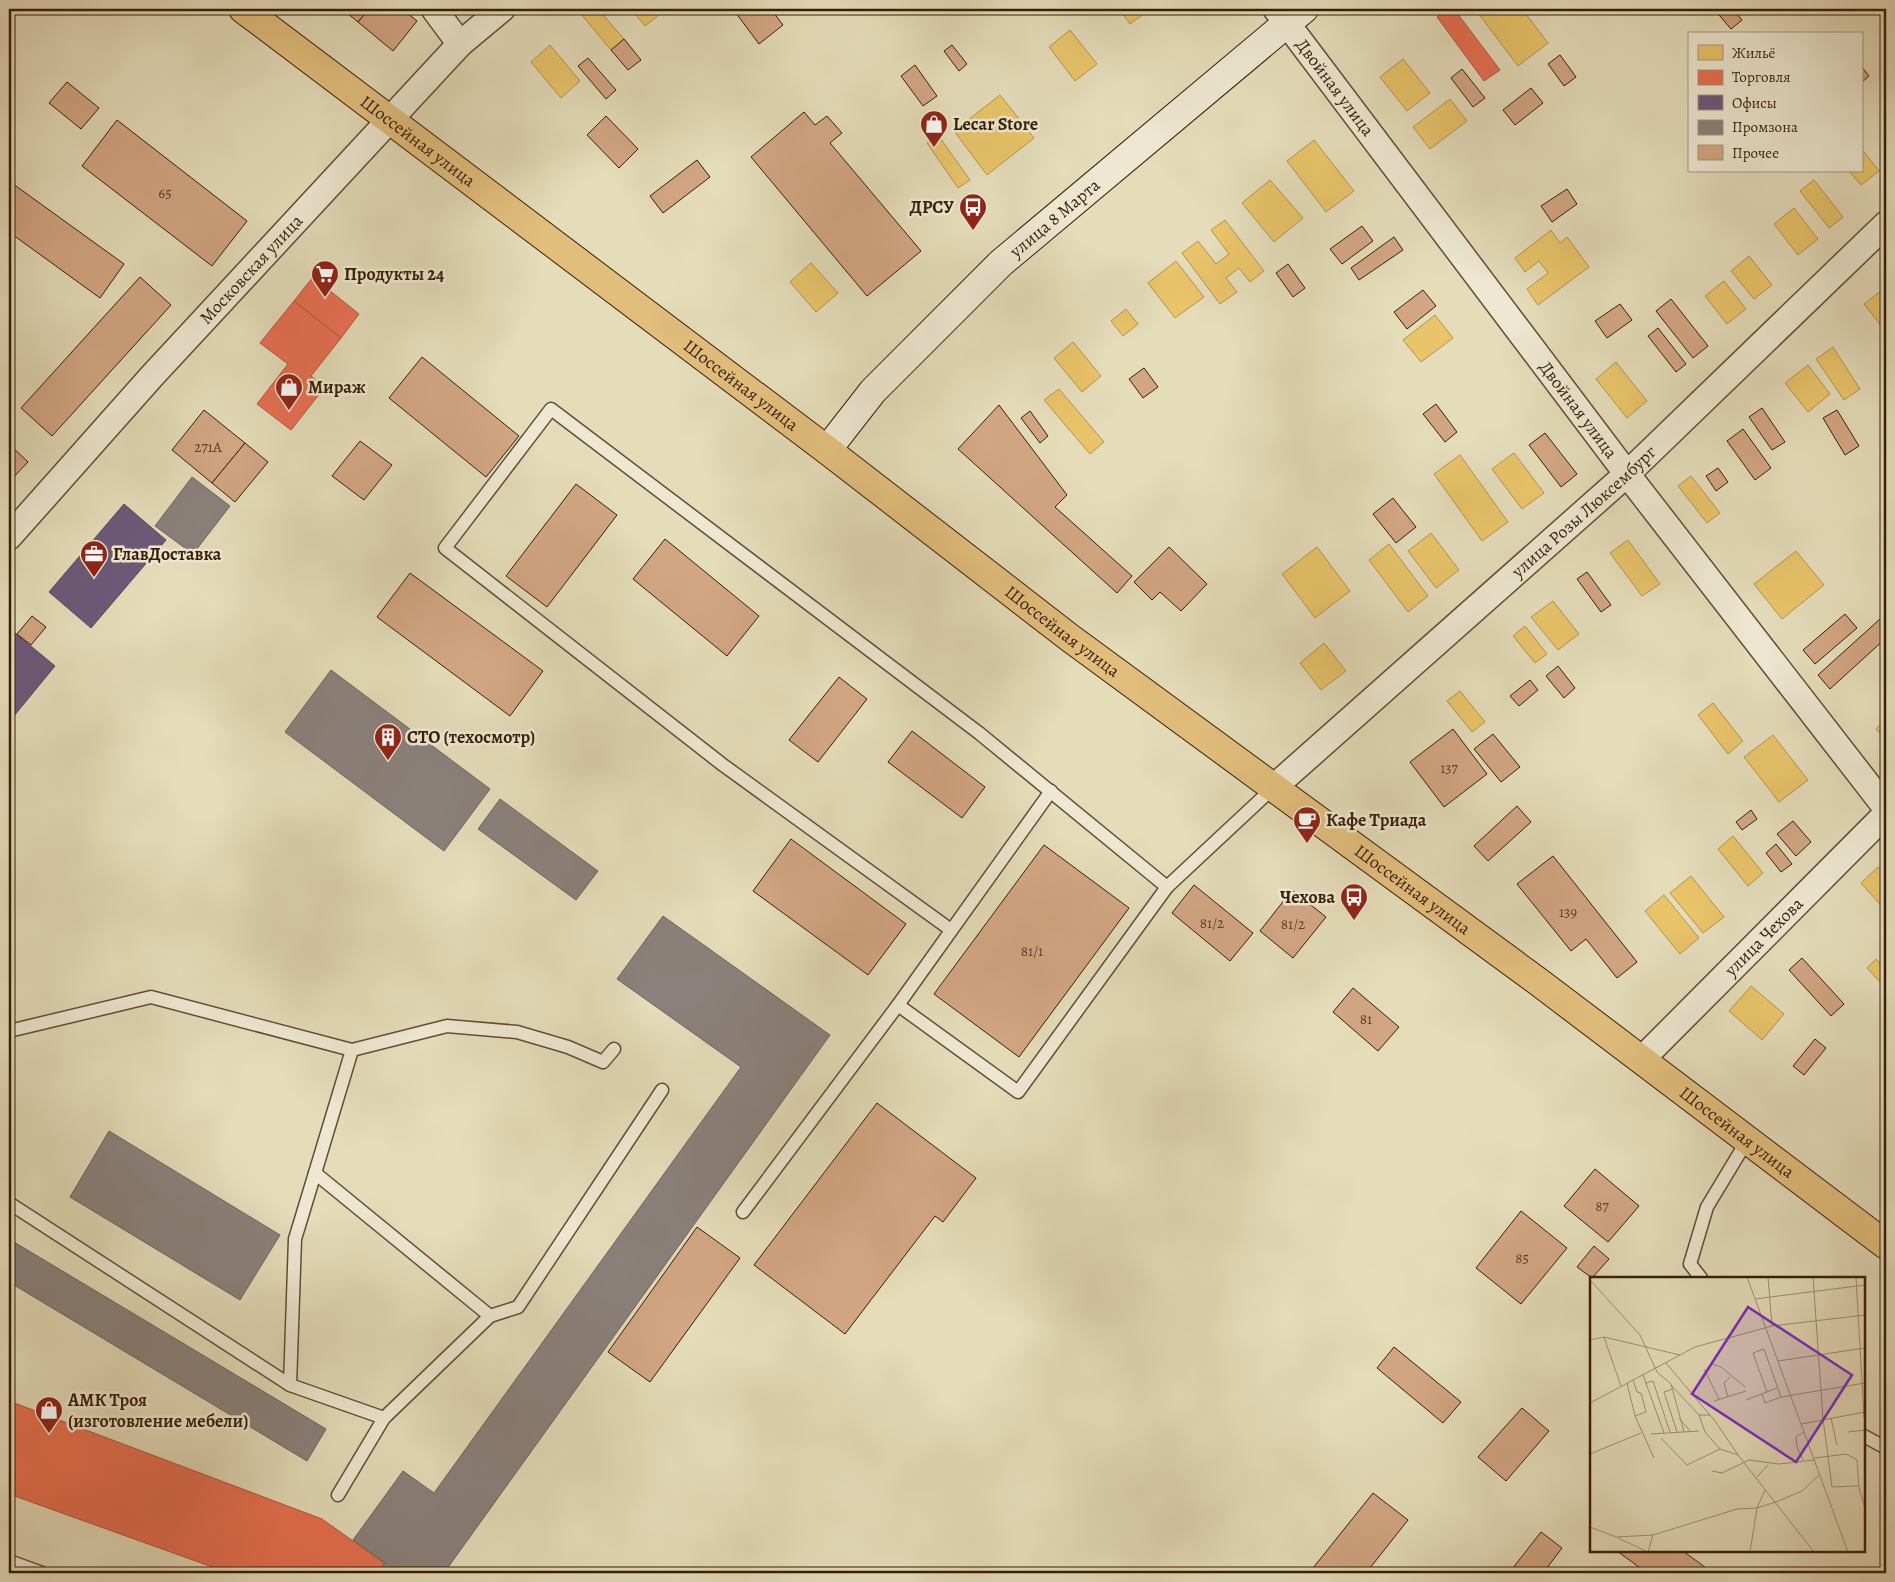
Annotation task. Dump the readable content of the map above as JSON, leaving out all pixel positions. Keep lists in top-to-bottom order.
{
  "streets": {
    "highway": ["Шоссейная улица"],
    "main road": ["улица 8 Марта"],
    "street": [
      "Двойная улица",
      "Московская улица",
      "улица Розы Люксембург",
      "улица Чехова"
    ]
  },
  "crossings": [
    ["Двойная улица", "улица 8 Марта"],
    ["Двойная улица", "улица Розы Люксембург"],
    ["Шоссейная улица", "улица 8 Марта"],
    ["Шоссейная улица", "Московская улица"],
    ["Шоссейная улица", "улица Розы Люксембург"],
    ["Шоссейная улица", "улица Чехова"]
  ],
  "places": {
    "shop": ["Lecar Store", "Мираж", "АМК Троя (изготовление мебели)"],
    "bus stop": ["ДРСУ", "Чехова"],
    "supermarket": ["Продукты 24"],
    "office": ["ГлавДоставка"],
    "building": ["СТО (техосмотр)"],
    "cafe": ["Кафе Триада"]
  },
  "house_numbers": [
    "65",
    "271А",
    "137",
    "139",
    "81/2",
    "81/2",
    "81/1",
    "81",
    "87",
    "85"
  ],
  "legend": [
    "Жильё",
    "Торговля",
    "Офисы",
    "Промзона",
    "Прочее"
  ]
}
